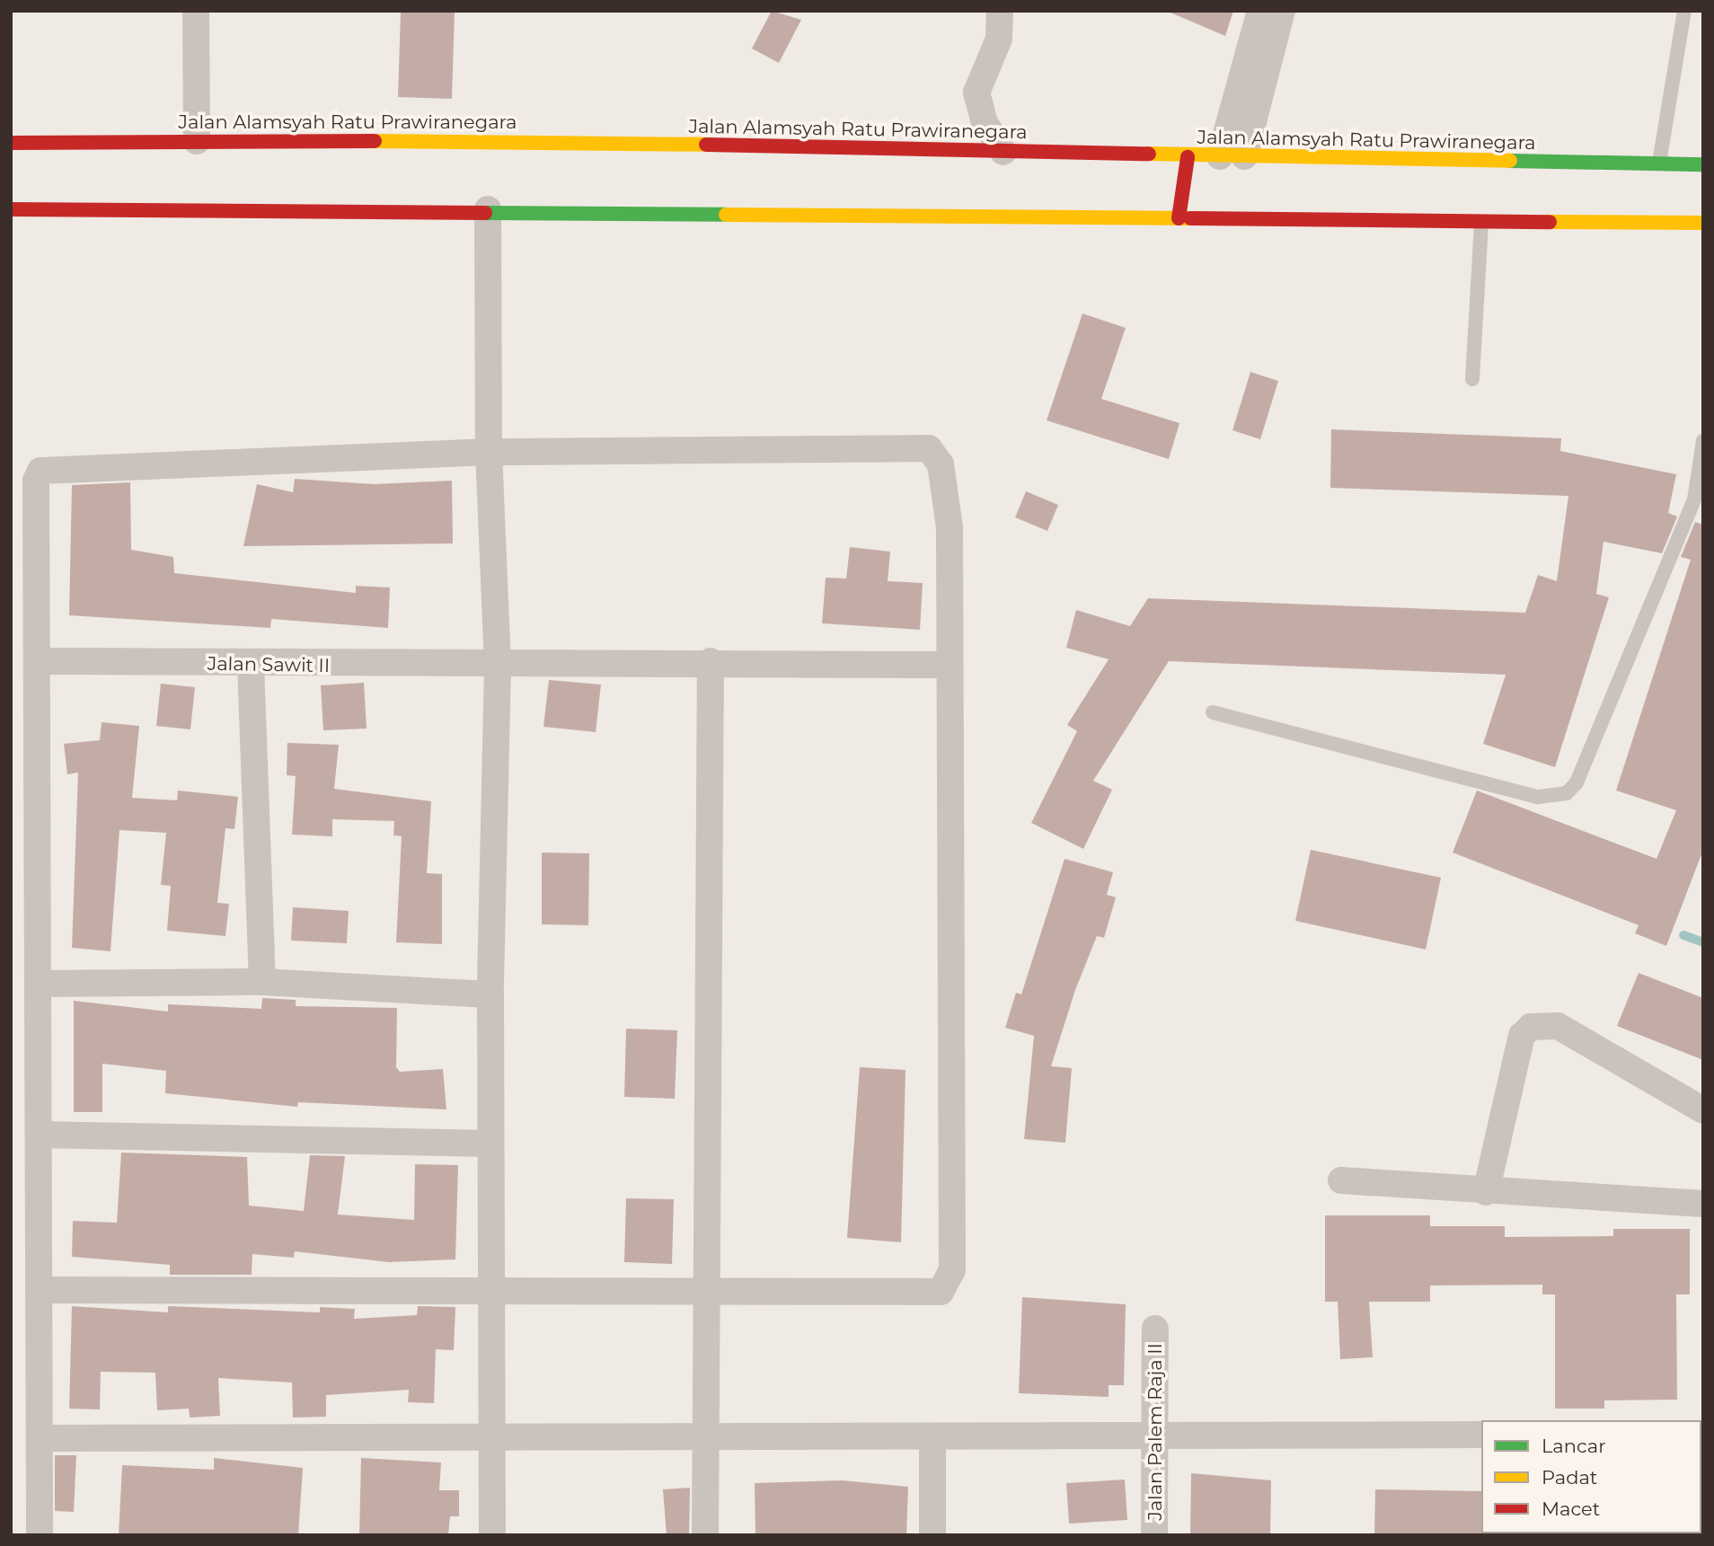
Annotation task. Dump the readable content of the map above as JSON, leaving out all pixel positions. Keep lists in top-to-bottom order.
{
  "streets": {
    "highway": ["Jalan Alamsyah Ratu Prawiranegara"],
    "street": ["Jalan Sawit II", "Jalan Palem Raja II"]
  },
  "legend": ["Lancar", "Padat", "Macet"]
}
